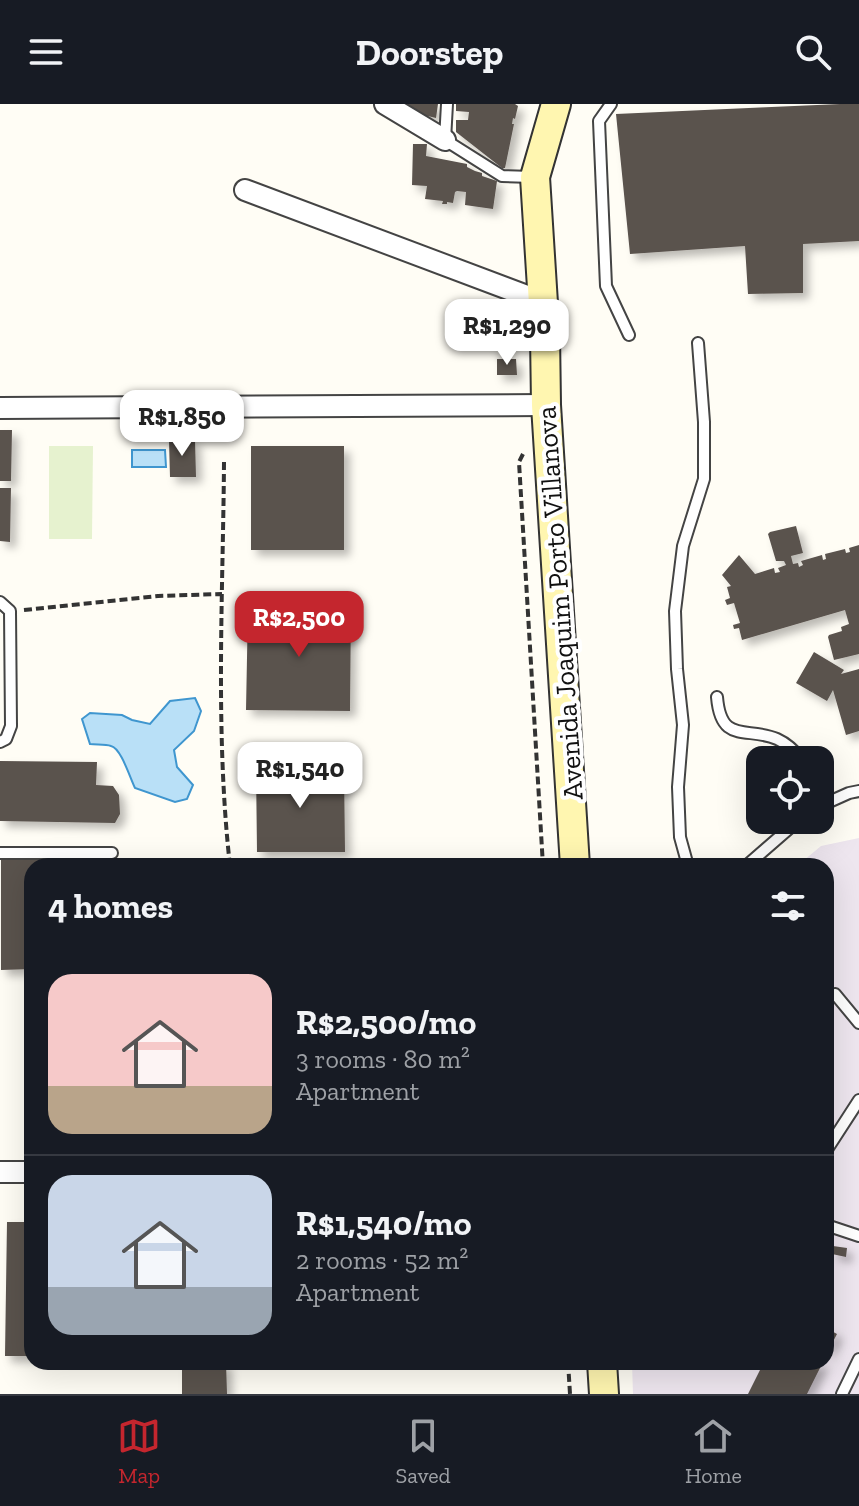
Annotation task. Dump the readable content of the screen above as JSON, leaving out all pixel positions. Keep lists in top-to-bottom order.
{
  "streets": {
    "street": ["Avenida Joaquim Porto Villanova"]
  },
  "page": {
    "header": "Doorstep",
    "price": [
      "R$1,290",
      "R$1,850",
      "R$2,500",
      "R$1,540"
    ],
    "heading": "4 homes",
    "list": [
      {
        "name": "R$2,500/mo",
        "note": "3 rooms · 80 m² · Apartment"
      },
      {
        "name": "R$1,540/mo",
        "note": "2 rooms · 52 m² · Apartment"
      }
    ],
    "tabs": ["Map", "Saved", "Home"]
  }
}
